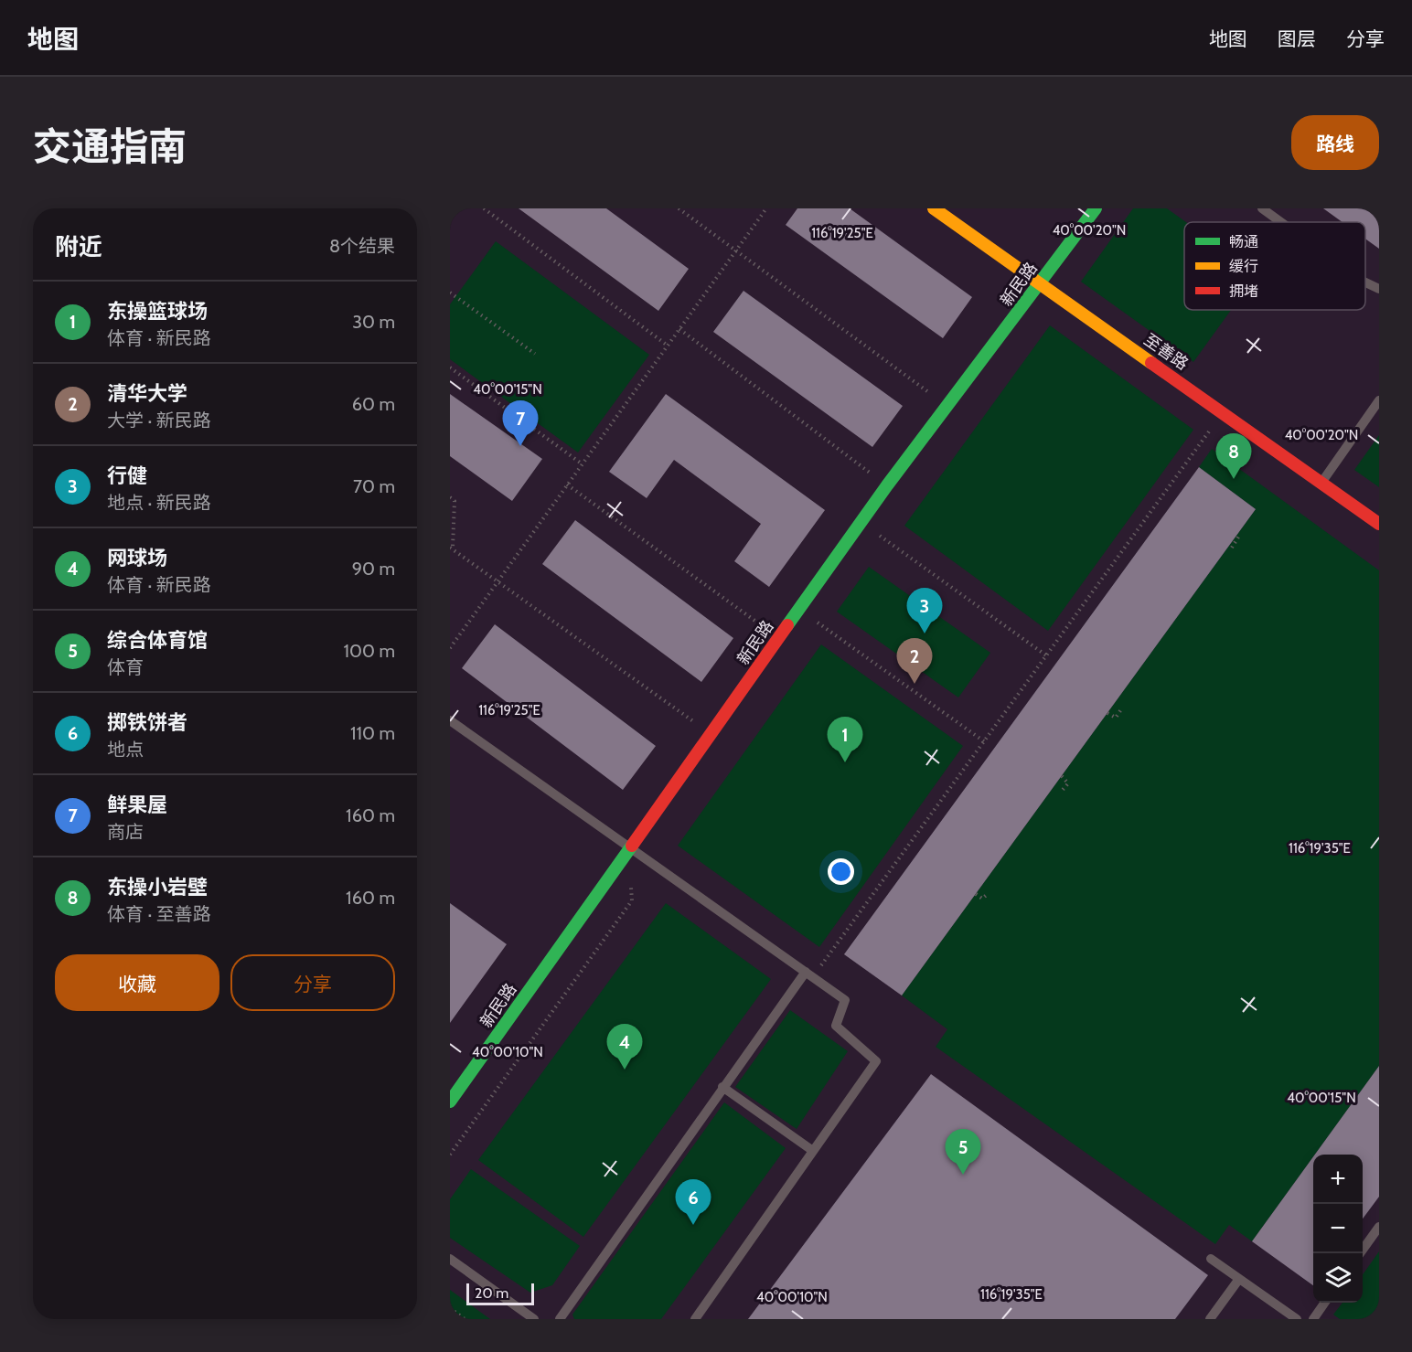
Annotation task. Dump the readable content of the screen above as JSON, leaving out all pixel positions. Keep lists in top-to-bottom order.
{
  "streets": {
    "street": ["新民路", "至善路"]
  },
  "crossings": [
    ["新民路", "至善路"]
  ],
  "legend": ["畅通", "缓行", "拥堵"],
  "scale_bar": "20 m",
  "page": {
    "header": "地图",
    "nav": ["地图", "图层", "分享"],
    "title": "交通指南",
    "buttons": [
      "路线",
      ["收藏", "分享"]
    ],
    "heading": ["附近", "8个结果"],
    "list": [
      {
        "mark": "1",
        "name": "东操篮球场",
        "note": "体育 · 新民路",
        "value": "30 m"
      },
      {
        "mark": "2",
        "name": "清华大学",
        "note": "大学 · 新民路",
        "value": "60 m"
      },
      {
        "mark": "3",
        "name": "行健",
        "note": "地点 · 新民路",
        "value": "70 m"
      },
      {
        "mark": "4",
        "name": "网球场",
        "note": "体育 · 新民路",
        "value": "90 m"
      },
      {
        "mark": "5",
        "name": "综合体育馆",
        "note": "体育",
        "value": "100 m"
      },
      {
        "mark": "6",
        "name": "掷铁饼者",
        "note": "地点",
        "value": "110 m"
      },
      {
        "mark": "7",
        "name": "鲜果屋",
        "note": "商店",
        "value": "160 m"
      },
      {
        "mark": "8",
        "name": "东操小岩壁",
        "note": "体育 · 至善路",
        "value": "160 m"
      }
    ],
    "pins": [
      "7",
      "8",
      "3",
      "2",
      "1",
      "4",
      "5",
      "6"
    ],
    "map_buttons": ["+", "−"],
    "scale": "20 m"
  },
  "coordinates": [
    "40°00'20\"N",
    "116°19'25\"E",
    "40°00'15\"N",
    "116°19'35\"E",
    "40°00'10\"N"
  ]
}
